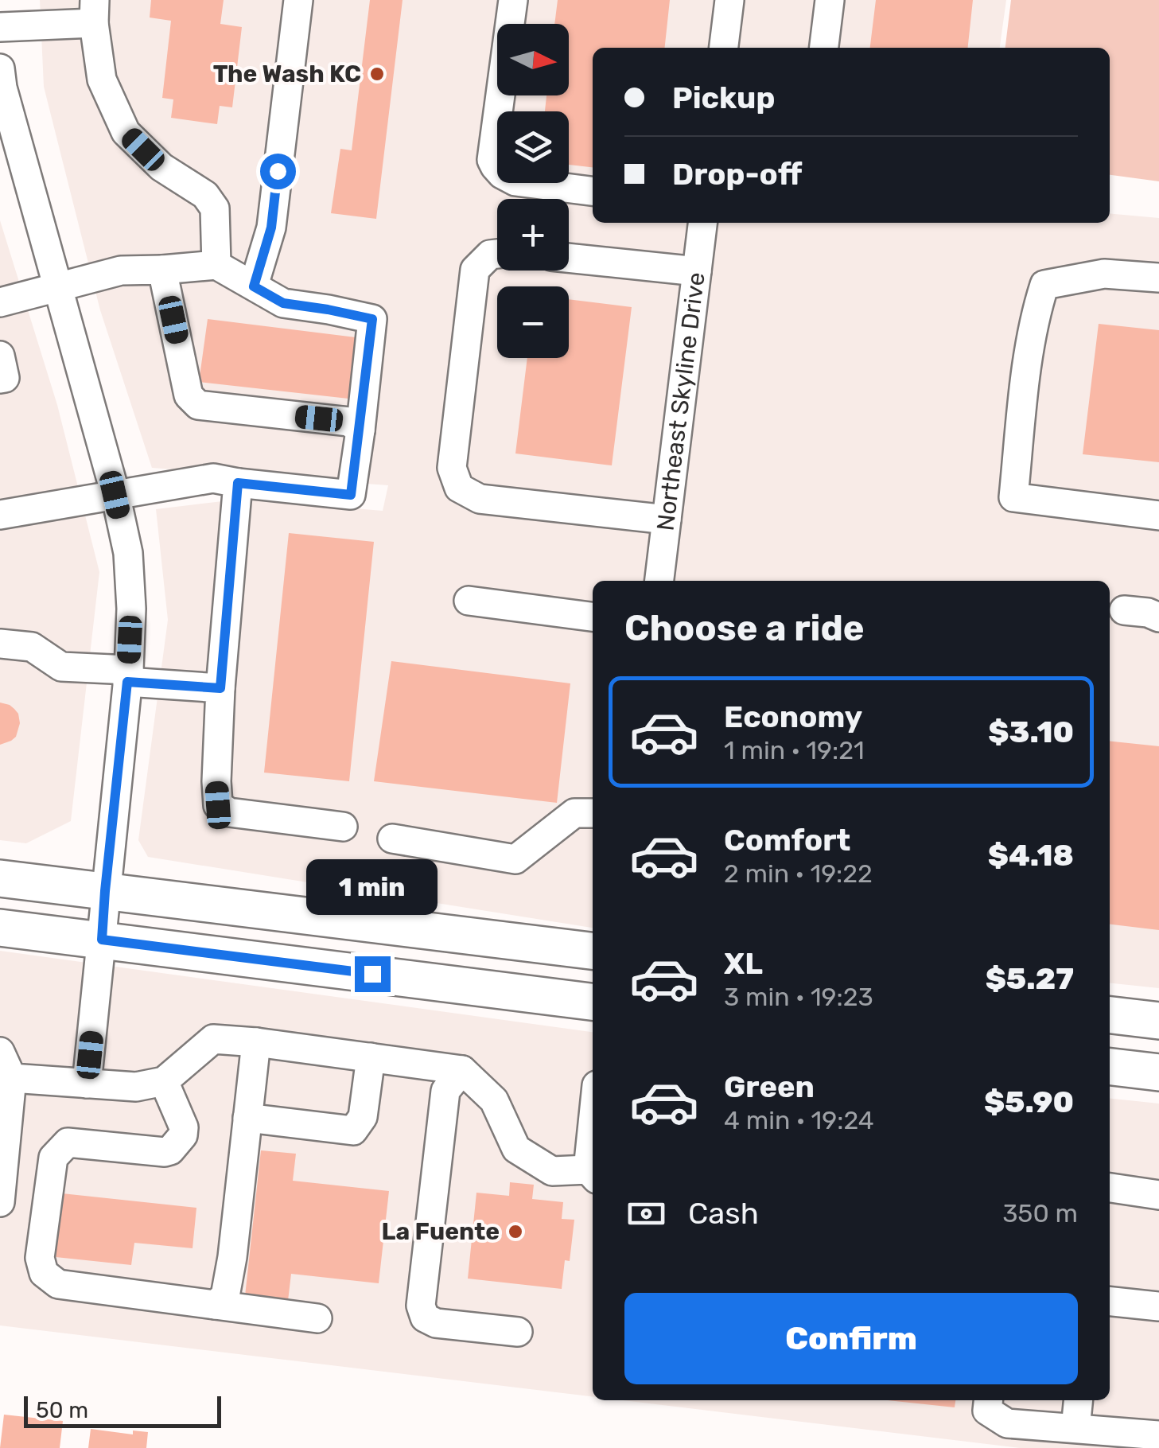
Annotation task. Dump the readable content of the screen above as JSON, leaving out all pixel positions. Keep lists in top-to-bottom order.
{
  "streets": {
    "street": ["Northeast Skyline Drive"]
  },
  "places": ["The Wash KC", "La Fuente"],
  "scale_bar": "50 m",
  "north": "right",
  "page": {
    "map_buttons": ["+", "−"],
    "banner": ["Pickup", "Drop-off"],
    "heading": "Choose a ride",
    "list": [
      {
        "name": "Economy",
        "note": "1 min · 19:21",
        "value": "$3.10"
      },
      {
        "name": "Comfort",
        "note": "2 min · 19:22",
        "value": "$4.18"
      },
      {
        "name": "XL",
        "note": "3 min · 19:23",
        "value": "$5.27"
      },
      {
        "name": "Green",
        "note": "4 min · 19:24",
        "value": "$5.90"
      }
    ],
    "bubble": "1 min",
    "pay": ["Cash", "350 m"],
    "buttons": "Confirm",
    "scale": "50 m"
  }
}
